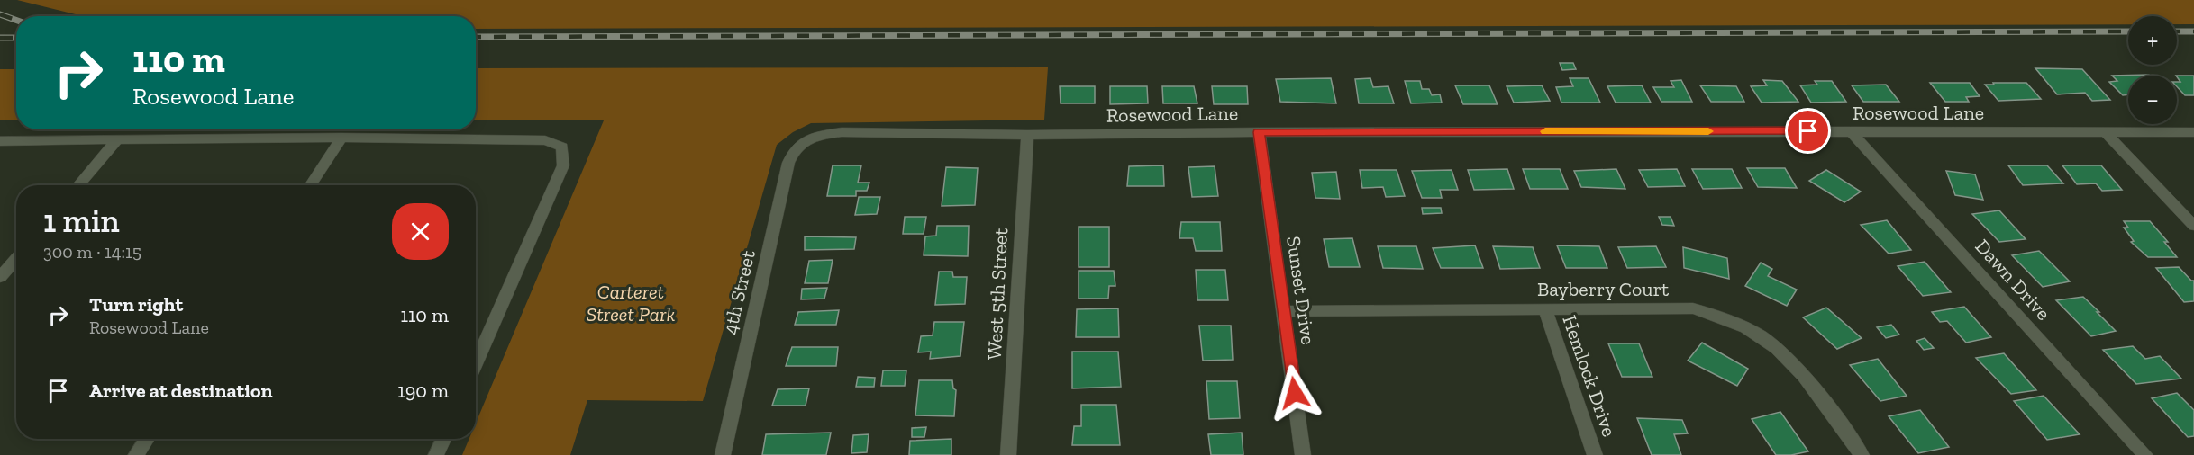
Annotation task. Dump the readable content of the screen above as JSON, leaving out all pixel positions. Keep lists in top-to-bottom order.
{
  "streets": {
    "street": [
      "Rosewood Lane",
      "Dawn Drive",
      "Bayberry Court",
      "Sunset Drive",
      "4th Street",
      "West 5th Street",
      "Hemlock Drive"
    ]
  },
  "crossings": [
    ["Rosewood Lane", "Dawn Drive"],
    ["Rosewood Lane", "Sunset Drive"],
    ["Rosewood Lane", "4th Street"],
    ["Rosewood Lane", "West 5th Street"],
    ["Bayberry Court", "Sunset Drive"],
    ["Bayberry Court", "Hemlock Drive"]
  ],
  "parks": ["Carteret Street Park"],
  "page": {
    "map_buttons": ["+", "−"],
    "turn": ["110 m", "Rosewood Lane"],
    "heading": ["1 min", "300 m · 14:15"],
    "list": [
      {
        "name": "Turn right",
        "note": "Rosewood Lane",
        "value": "110 m"
      },
      {
        "name": "Arrive at destination",
        "value": "190 m"
      }
    ]
  }
}
